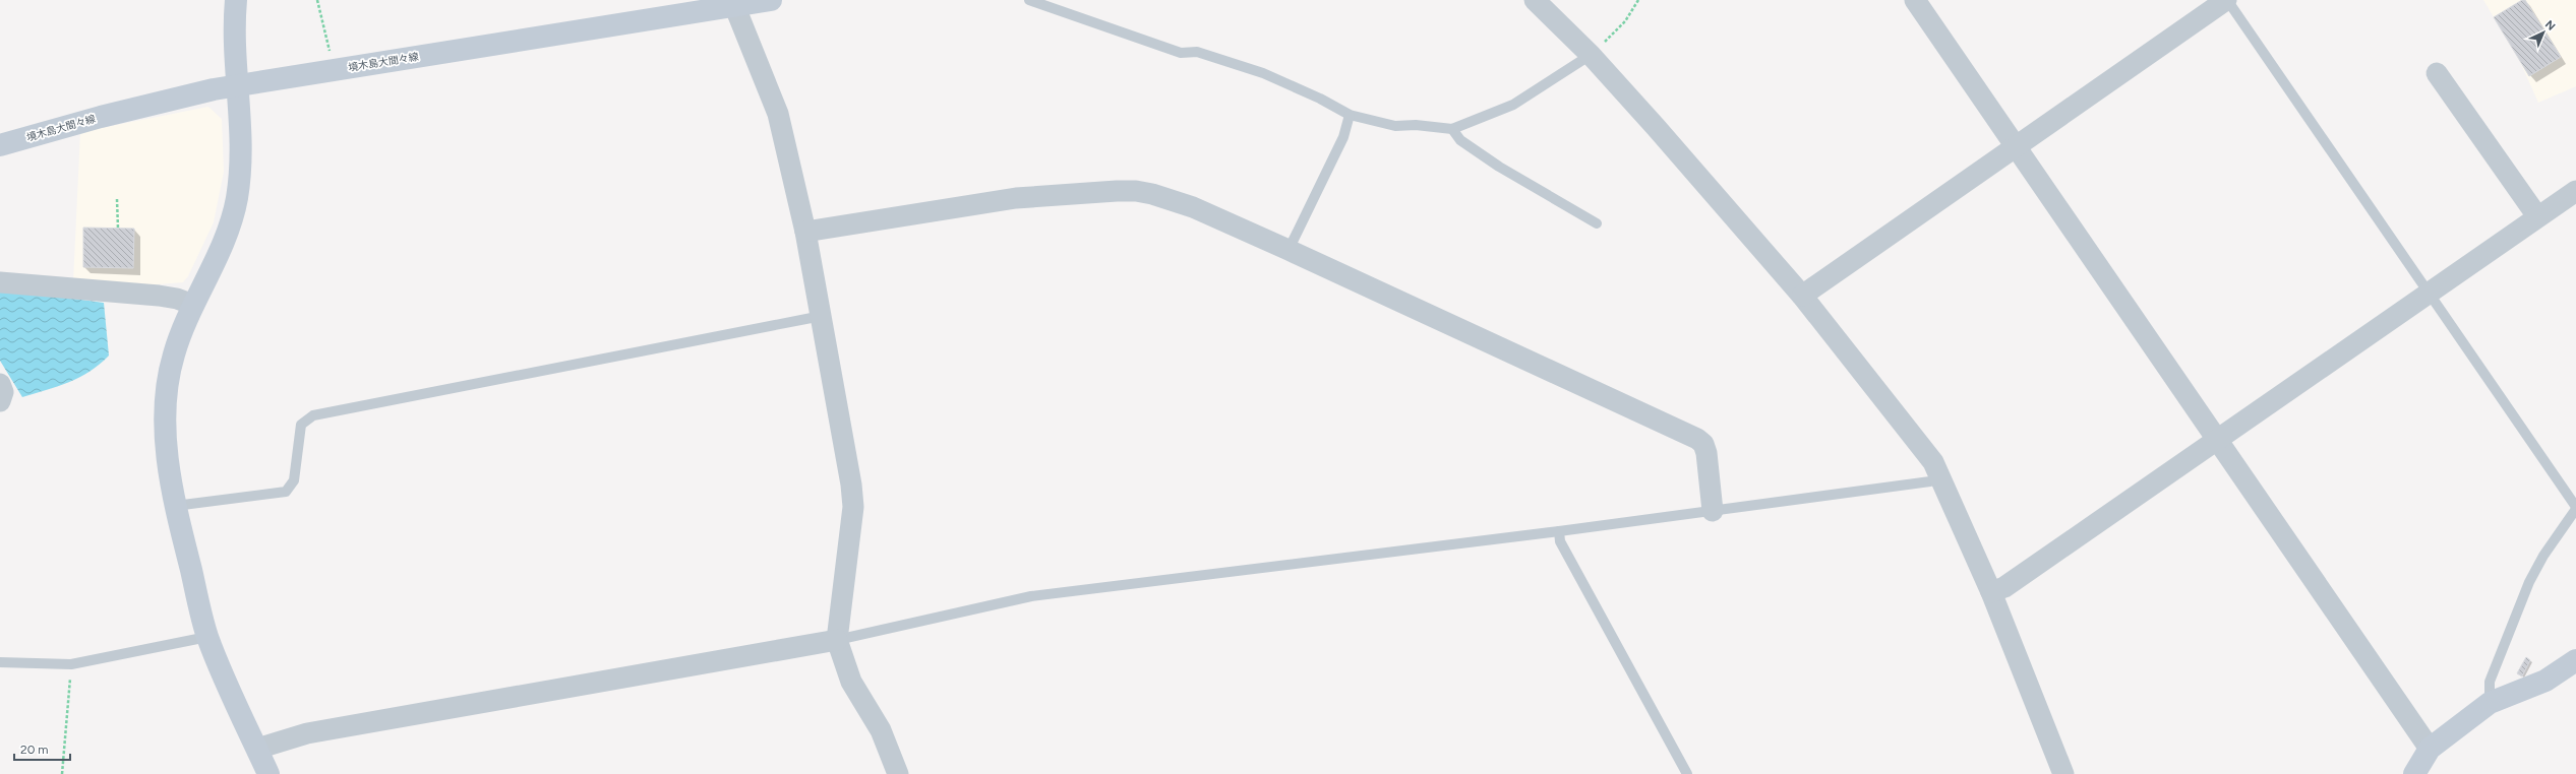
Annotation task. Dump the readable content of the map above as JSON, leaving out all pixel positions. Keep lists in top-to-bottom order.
{
  "streets": {
    "street": ["境木島大間々線"]
  },
  "scale_bar": "20 m",
  "north": "top right"
}
